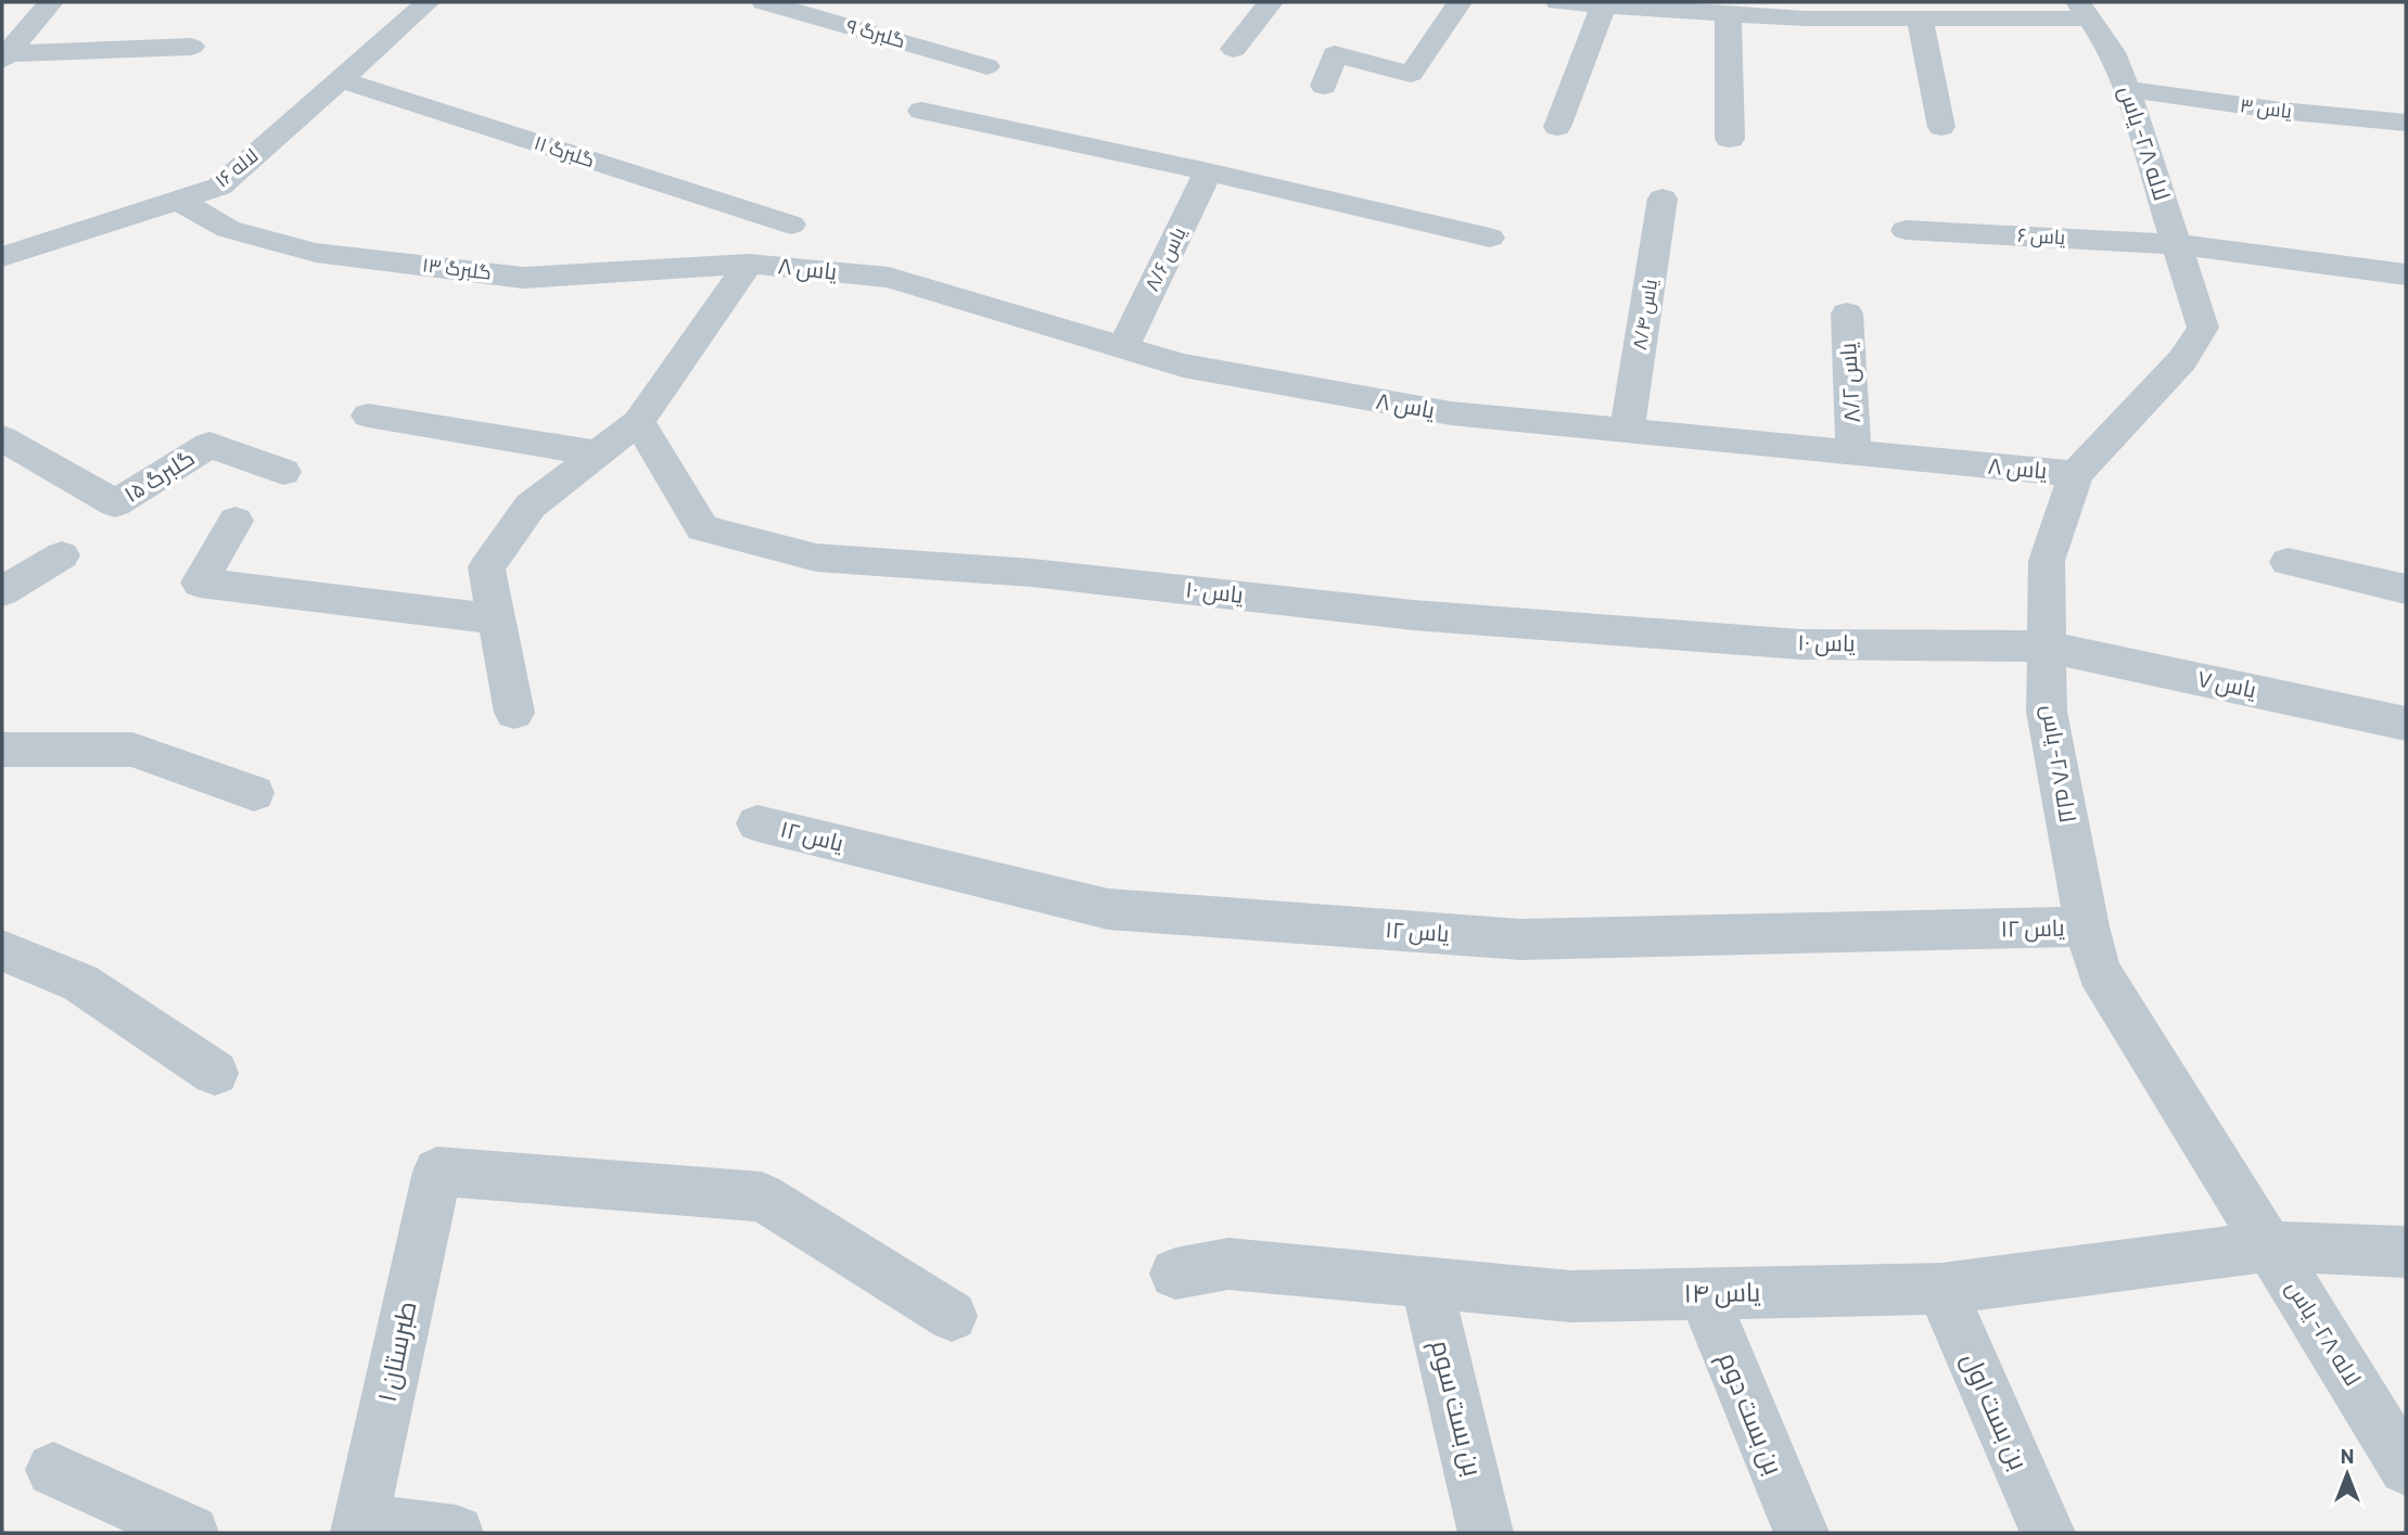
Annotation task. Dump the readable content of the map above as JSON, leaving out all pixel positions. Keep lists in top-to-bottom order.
{
  "streets": {
    "street": [
      "گلبرگ ۹",
      "یاس ۳",
      "لاله ۲۸- یاس",
      "گلبرگ ۱۱",
      "لاله ۱۶",
      "یاس ۶",
      "یاس ۸/۶",
      "گلبرگ ۱۳",
      "یاس ۸",
      "یاس ۸/۴",
      "یاس ۸/۲",
      "گلبرگ ۱۵",
      "یاس ۱۰",
      "یاس ۷",
      "یاس ۱۲",
      "یاس ۱۴",
      "طبرستان ۱",
      "بن بست سوم",
      "بن بست اول",
      "بن بست دوم"
    ]
  },
  "crossings": [
    ["یاس ۳", "لاله ۲۸- یاس"],
    ["لاله ۲۸- یاس", "یاس ۶"],
    ["لاله ۲۸- یاس", "یاس ۸"],
    ["لاله ۲۸- یاس", "یاس ۱۰"],
    ["لاله ۲۸- یاس", "یاس ۷"],
    ["لاله ۲۸- یاس", "یاس ۱۲"],
    ["لاله ۲۸- یاس", "یاس ۱۴"],
    ["گلبرگ ۱۱", "لاله ۱۶"],
    ["لاله ۱۶", "گلبرگ ۱۳"],
    ["یاس ۸/۶", "یاس ۸"],
    ["گلبرگ ۱۳", "یاس ۸"],
    ["یاس ۸", "یاس ۸/۴"],
    ["یاس ۸", "یاس ۸/۲"],
    ["یاس ۱۰", "یاس ۷"],
    ["یاس ۱۴", "بن بست سوم"],
    ["یاس ۱۴", "بن بست اول"],
    ["یاس ۱۴", "بن بست دوم"]
  ],
  "north": "top"
}
